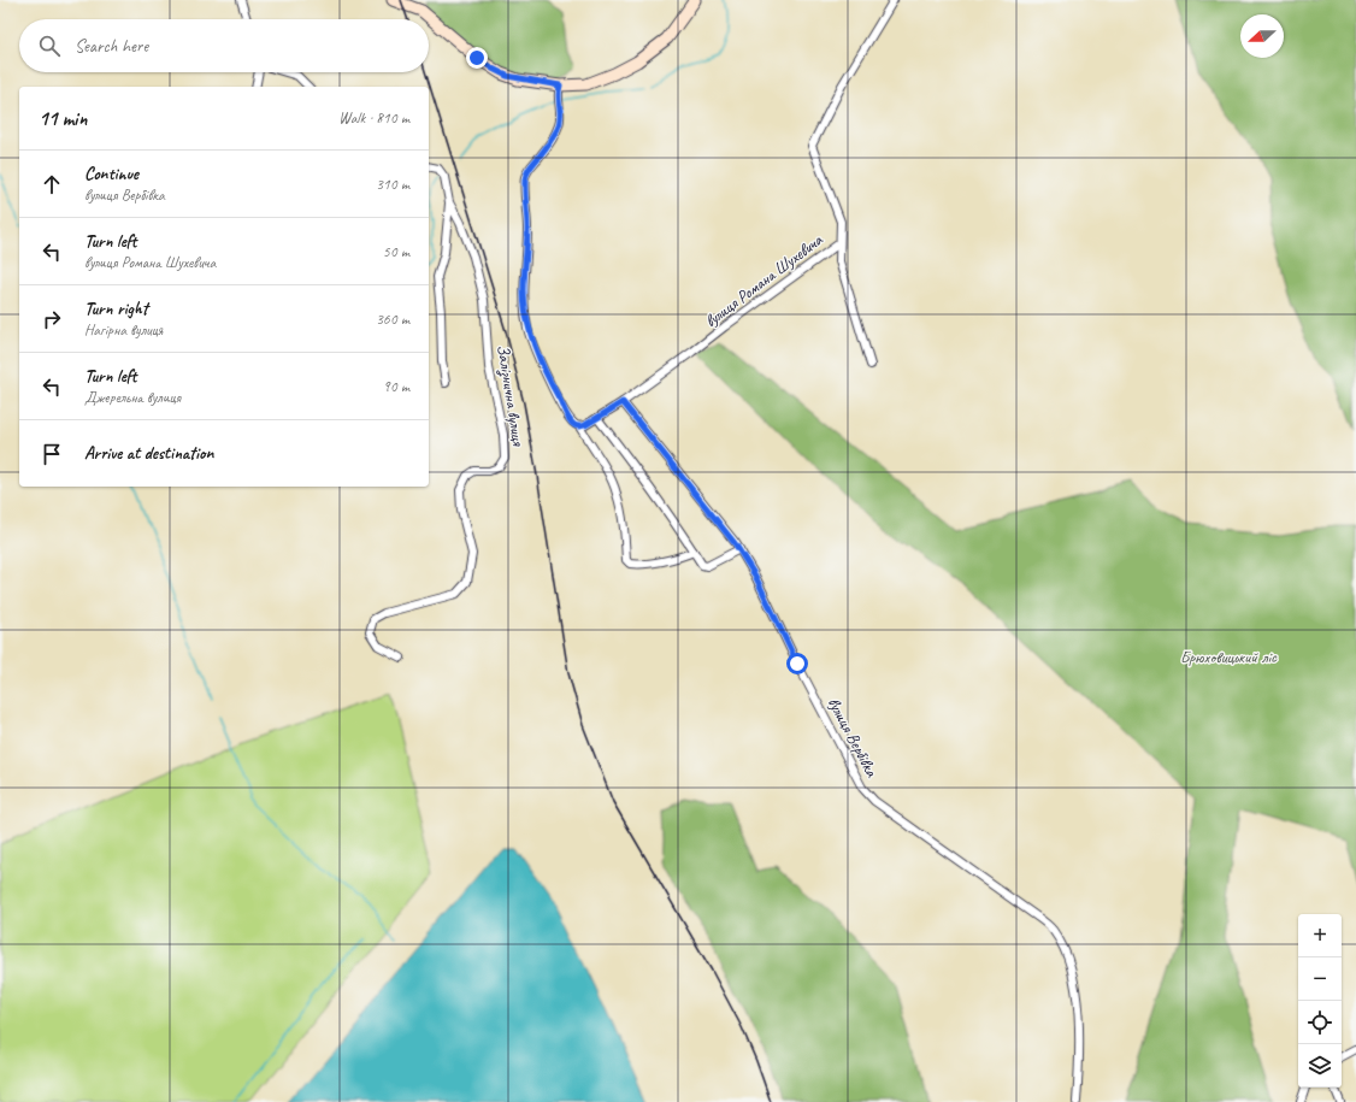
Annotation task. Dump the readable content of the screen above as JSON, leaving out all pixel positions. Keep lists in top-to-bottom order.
{
  "streets": {
    "street": ["вулиця Романа Шухевича", "Залізнична вулиця", "вулиця Вербівка"]
  },
  "crossings": [
    ["вулиця Романа Шухевича", "вулиця Вербівка"]
  ],
  "parks": ["Брюховицький ліс"],
  "north": "left",
  "page": {
    "search": "Search here",
    "heading": ["11 min", "Walk · 810 m"],
    "list": [
      ["Continue", "вулиця Вербівка", "310 m"],
      ["Turn left", "вулиця Романа Шухевича", "50 m"],
      ["Turn right", "Нагірна вулиця", "360 m"],
      ["Turn left", "Джерельна вулиця", "90 m"],
      "Arrive at destination"
    ],
    "map_buttons": ["+", "−"]
  }
}
